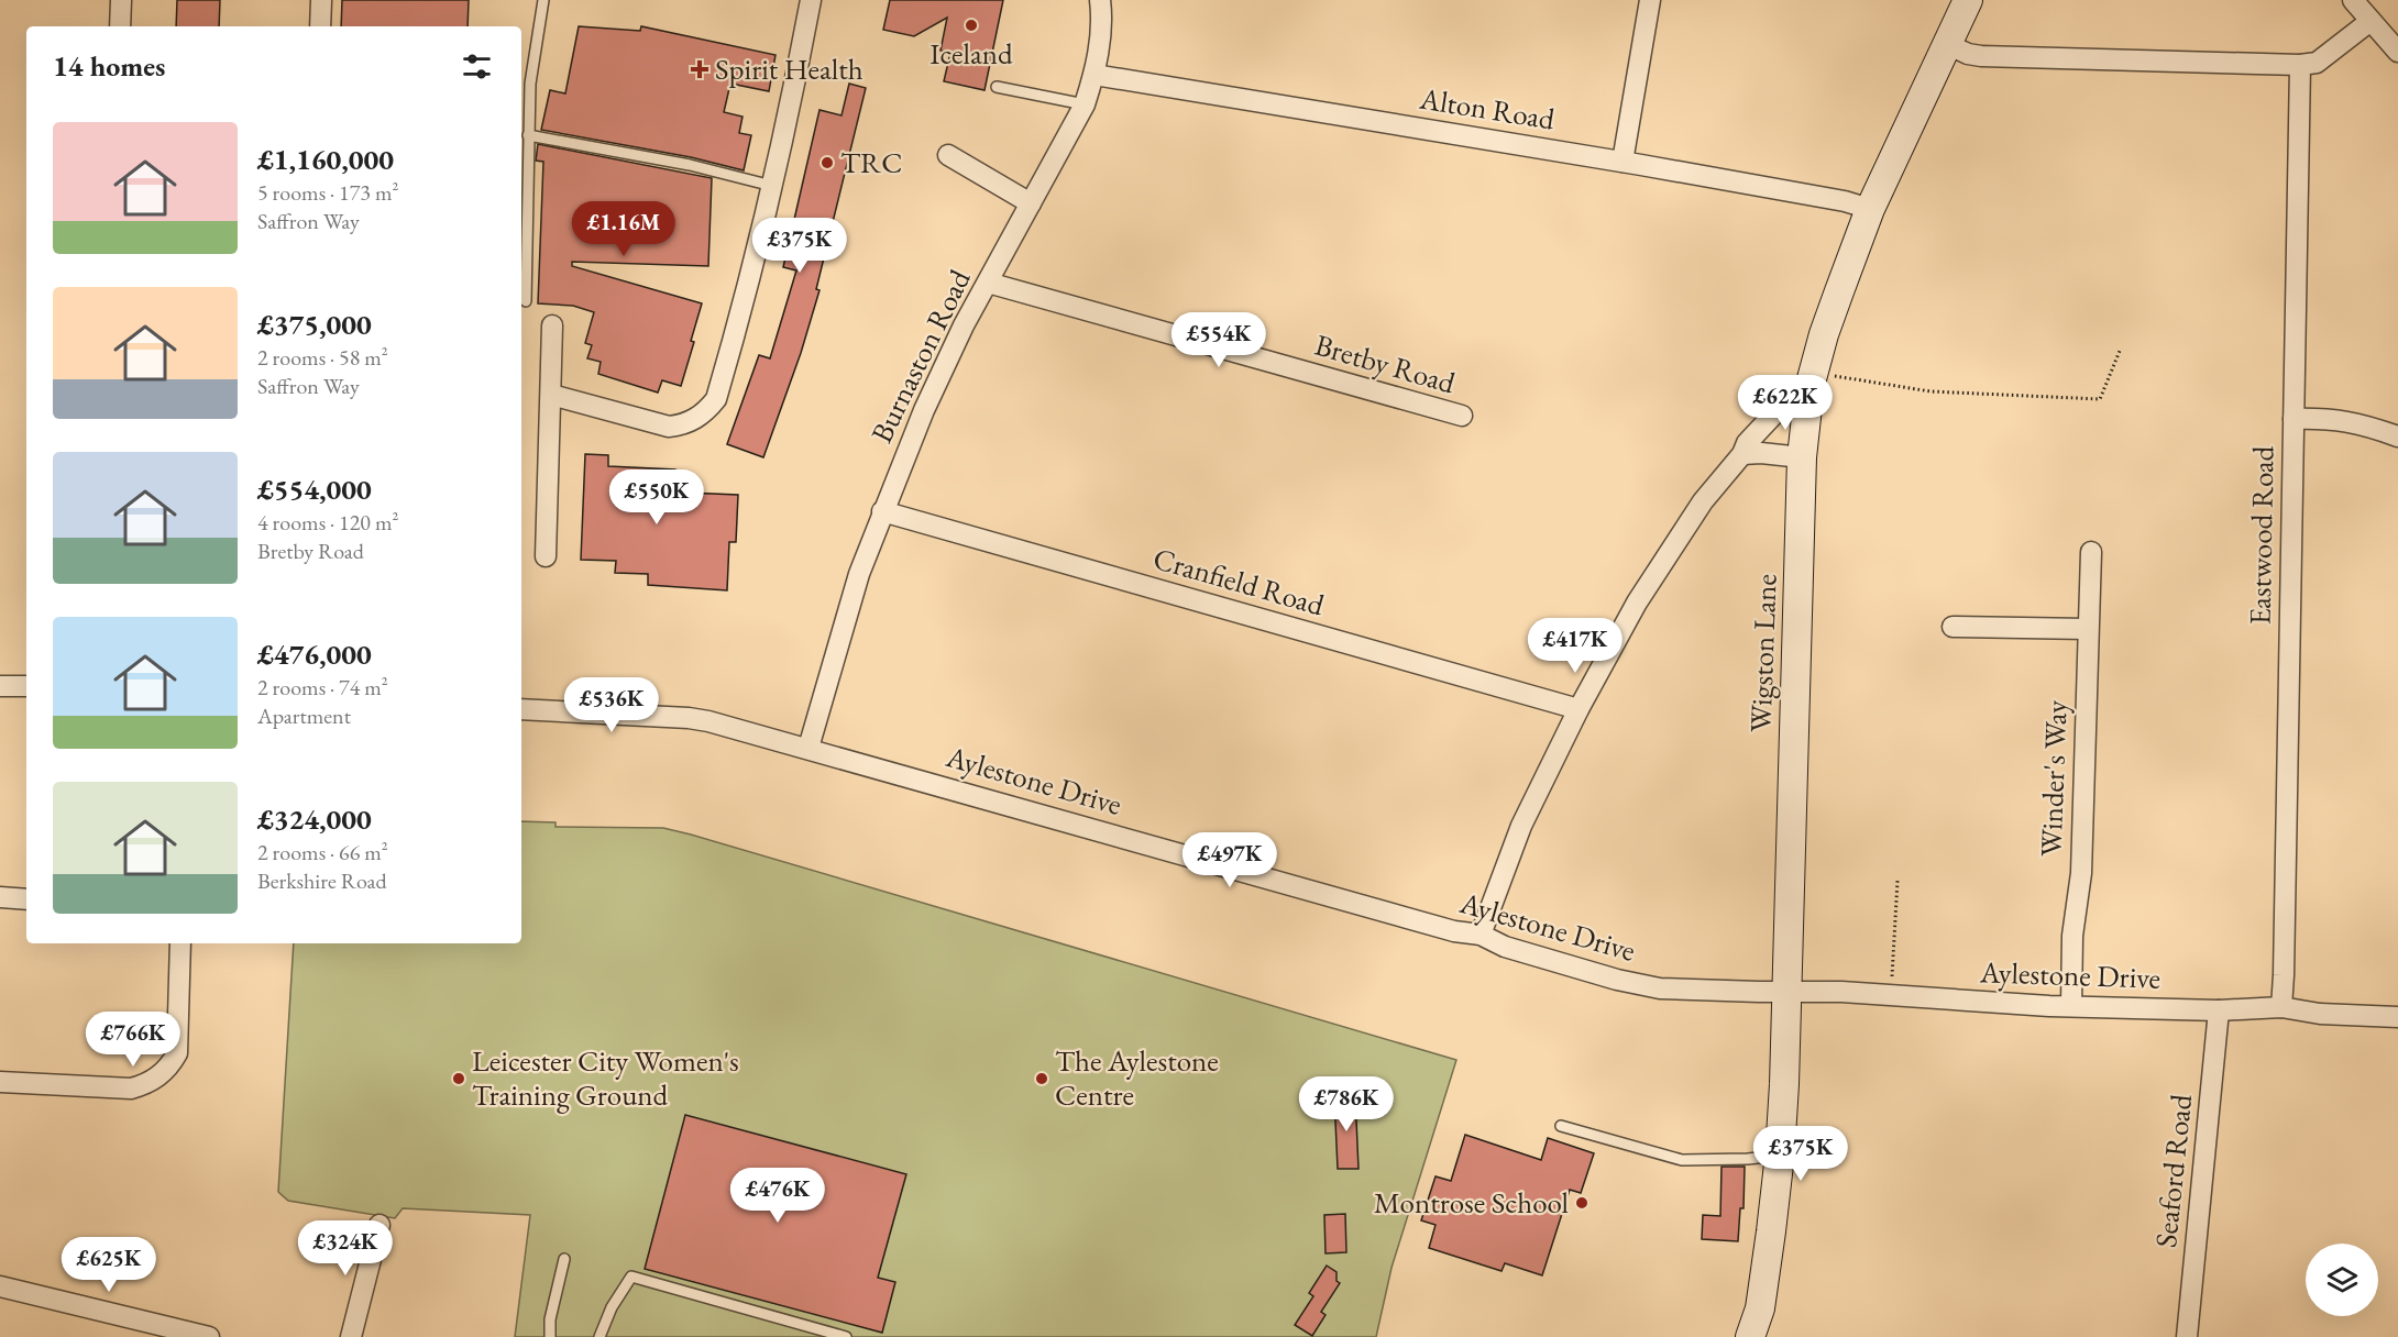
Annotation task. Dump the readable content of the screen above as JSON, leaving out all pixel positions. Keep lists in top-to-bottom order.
{
  "streets": {
    "street": [
      "Alton Road",
      "Burnaston Road",
      "Bretby Road",
      "Eastwood Road",
      "Cranfield Road",
      "Wigston Lane",
      "Winder's Way",
      "Aylestone Drive",
      "Seaford Road"
    ]
  },
  "crossings": [
    ["Alton Road", "Burnaston Road"],
    ["Alton Road", "Wigston Lane"],
    ["Burnaston Road", "Bretby Road"],
    ["Burnaston Road", "Cranfield Road"],
    ["Burnaston Road", "Aylestone Drive"],
    ["Eastwood Road", "Aylestone Drive"],
    ["Wigston Lane", "Aylestone Drive"],
    ["Winder's Way", "Aylestone Drive"],
    ["Aylestone Drive", "Seaford Road"]
  ],
  "places": {
    "other": [
      "Iceland",
      "TRC",
      "Leicester City Women's Training Ground",
      "The Aylestone Centre",
      "Montrose School"
    ],
    "health": ["Spirit Health"]
  },
  "page": {
    "heading": "14 homes",
    "list": [
      {
        "name": "£1,160,000",
        "note": "5 rooms · 173 m² · Saffron Way"
      },
      {
        "name": "£375,000",
        "note": "2 rooms · 58 m² · Saffron Way"
      },
      {
        "name": "£554,000",
        "note": "4 rooms · 120 m² · Bretby Road"
      },
      {
        "name": "£476,000",
        "note": "2 rooms · 74 m² · Apartment"
      },
      {
        "name": "£324,000",
        "note": "2 rooms · 66 m² · Berkshire Road"
      }
    ],
    "price": [
      "£1.16M",
      "£375K",
      "£554K",
      "£622K",
      "£550K",
      "£417K",
      "£536K",
      "£497K",
      "£766K",
      "£786K",
      "£375K",
      "£476K",
      "£324K",
      "£625K"
    ]
  }
}
